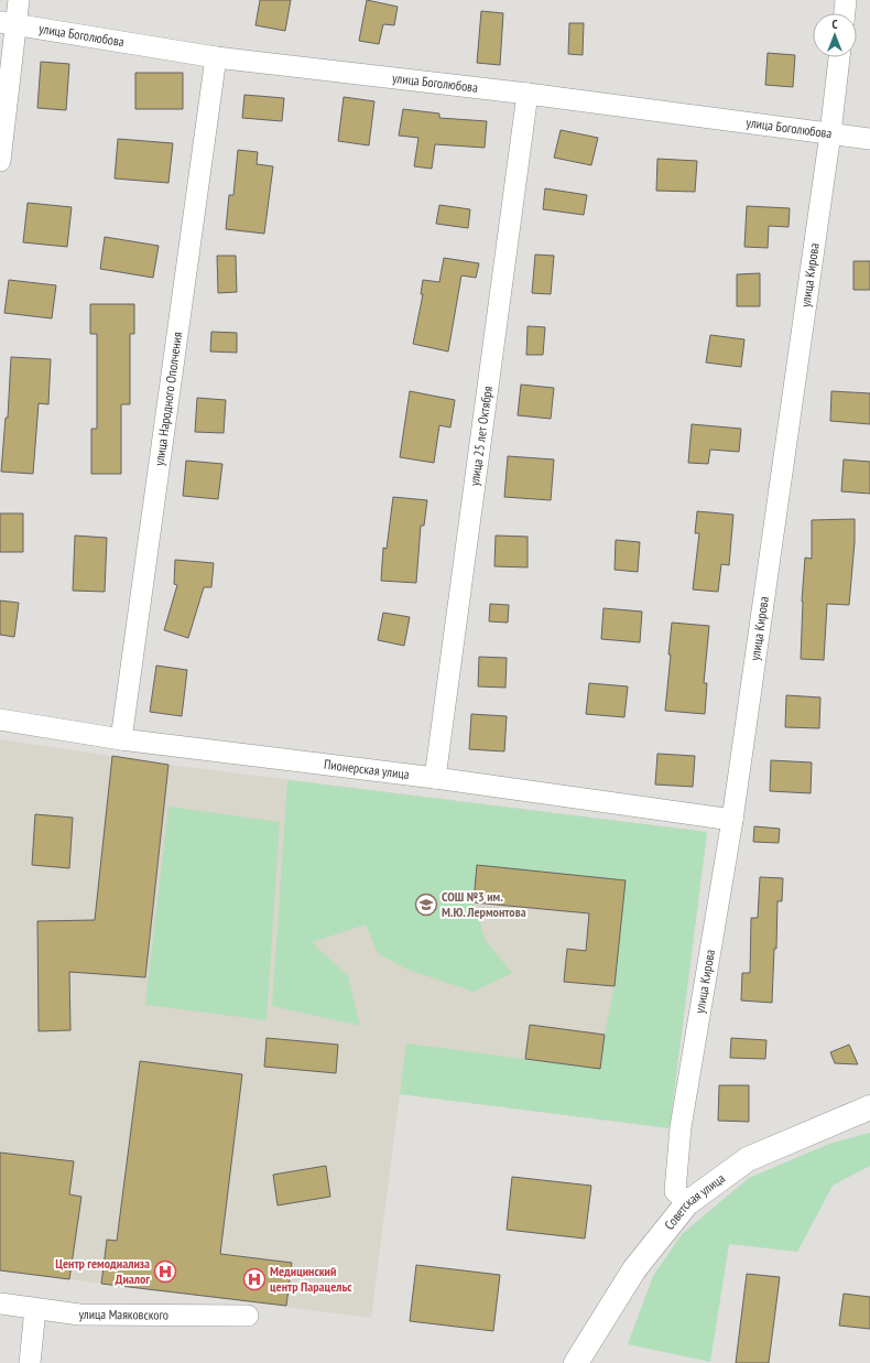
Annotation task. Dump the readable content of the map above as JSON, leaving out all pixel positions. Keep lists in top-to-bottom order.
{
  "streets": {
    "main road": ["Советская улица"],
    "street": [
      "улица Боголюбова",
      "улица Кирова",
      "улица Народного Ополчения",
      "улица 25 лет Октября",
      "Пионерская улица",
      "улица Маяковского"
    ]
  },
  "crossings": [
    ["улица Боголюбова", "улица Кирова"],
    ["улица Боголюбова", "улица Народного Ополчения"],
    ["улица Боголюбова", "улица 25 лет Октября"],
    ["улица Кирова", "Пионерская улица"],
    ["улица Кирова", "Советская улица"],
    ["улица Народного Ополчения", "Пионерская улица"],
    ["улица 25 лет Октября", "Пионерская улица"]
  ],
  "places": {
    "school or university": ["СОШ №3 им. М.Ю. Лермонтова"],
    "hospital": ["Центр гемодиализа Диалог", "Медицинский центр Парацельс"]
  },
  "north": "top"
}
